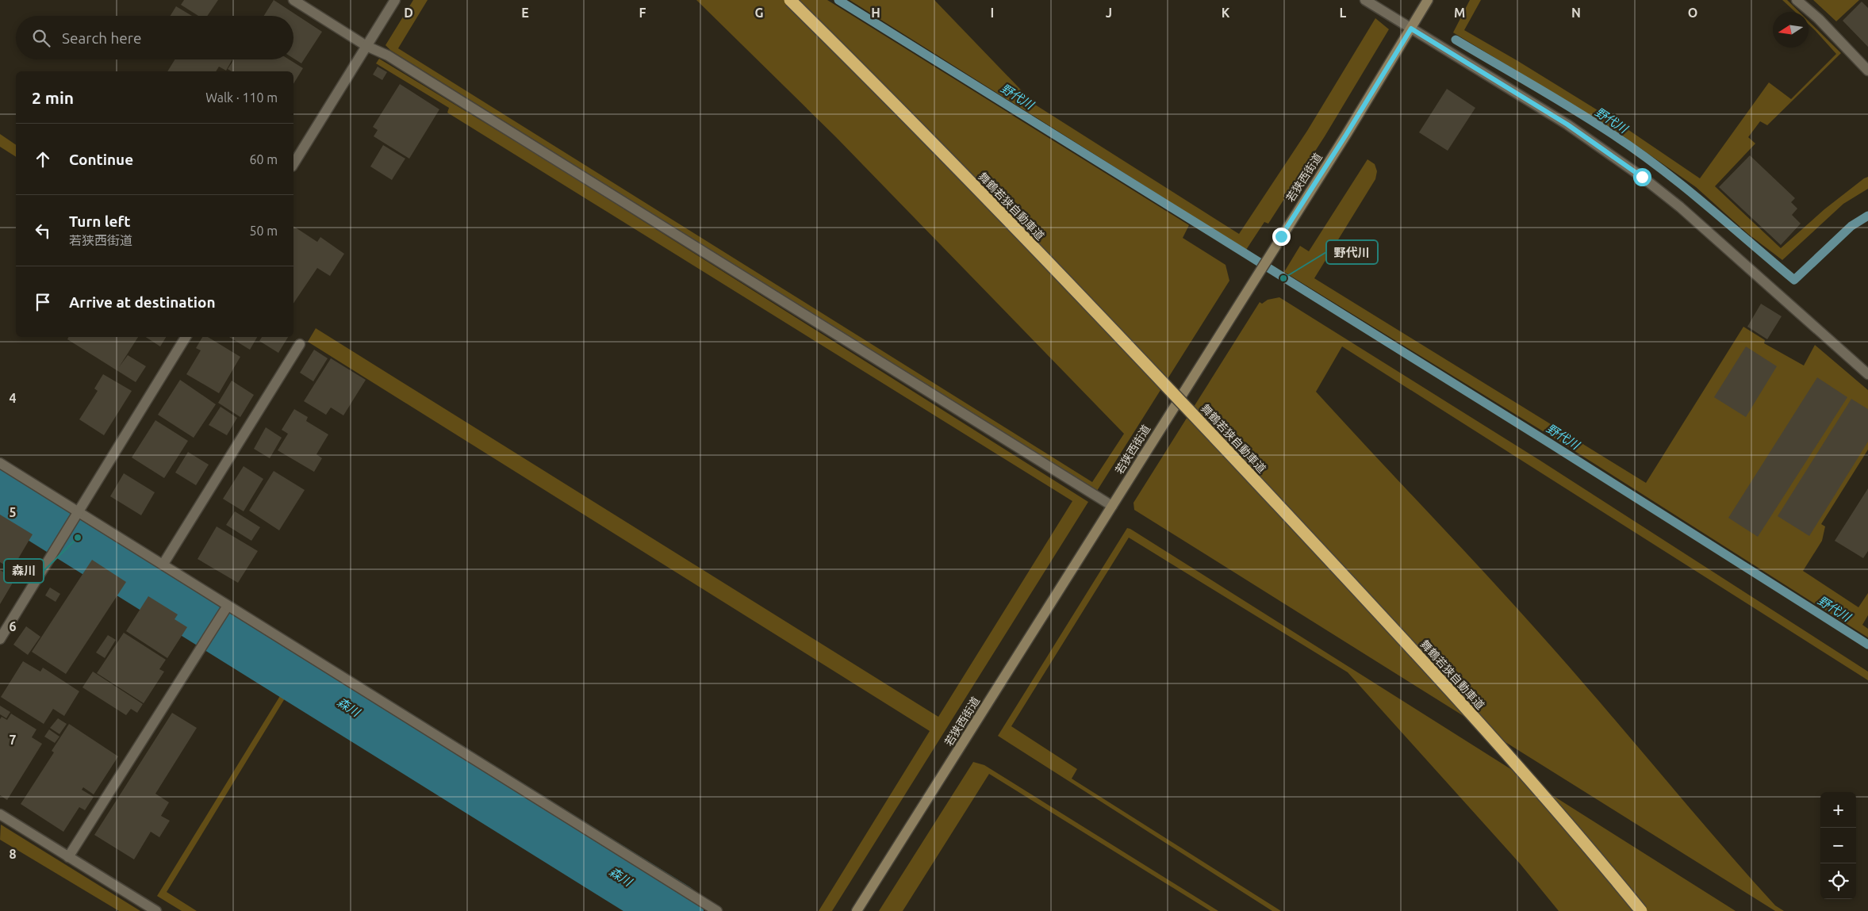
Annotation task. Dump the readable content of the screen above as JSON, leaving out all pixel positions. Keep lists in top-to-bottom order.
{
  "streets": {
    "highway": ["舞鶴若狭自動車道"],
    "street": ["若狭西街道"]
  },
  "water": ["野代川", "森川"],
  "places": ["野代川", "森川"],
  "north": "left",
  "page": {
    "search": "Search here",
    "heading": ["2 min", "Walk · 110 m"],
    "list": [
      ["Continue", "60 m"],
      ["Turn left", "若狭西街道", "50 m"],
      "Arrive at destination"
    ],
    "map_buttons": ["+", "−"]
  },
  "grid": {
    "columns": [
      "D",
      "E",
      "F",
      "G",
      "H",
      "I",
      "J",
      "K",
      "L",
      "M",
      "N",
      "O"
    ],
    "rows": [
      "4",
      "5",
      "6",
      "7",
      "8"
    ]
  }
}
